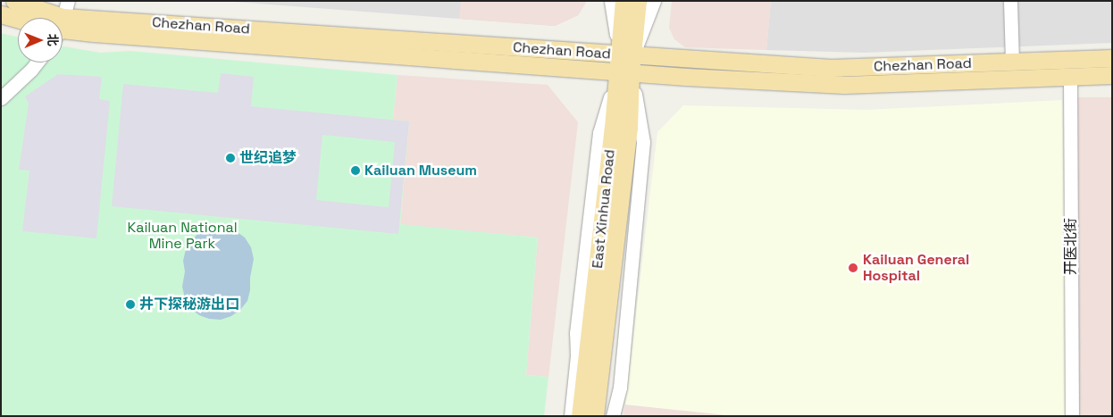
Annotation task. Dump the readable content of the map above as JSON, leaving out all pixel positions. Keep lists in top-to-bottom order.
{
  "streets": {
    "main road": ["Chezhan Road", "East Xinhua Road"],
    "street": ["开医北街"]
  },
  "crossings": [
    ["Chezhan Road", "East Xinhua Road"],
    ["Chezhan Road", "开医北街"]
  ],
  "parks": ["Kailuan National Mine Park"],
  "places": [
    "世纪追梦",
    "Kailuan Museum",
    "Kailuan General Hospital",
    "井下探秘游出口"
  ],
  "north": "right"
}
